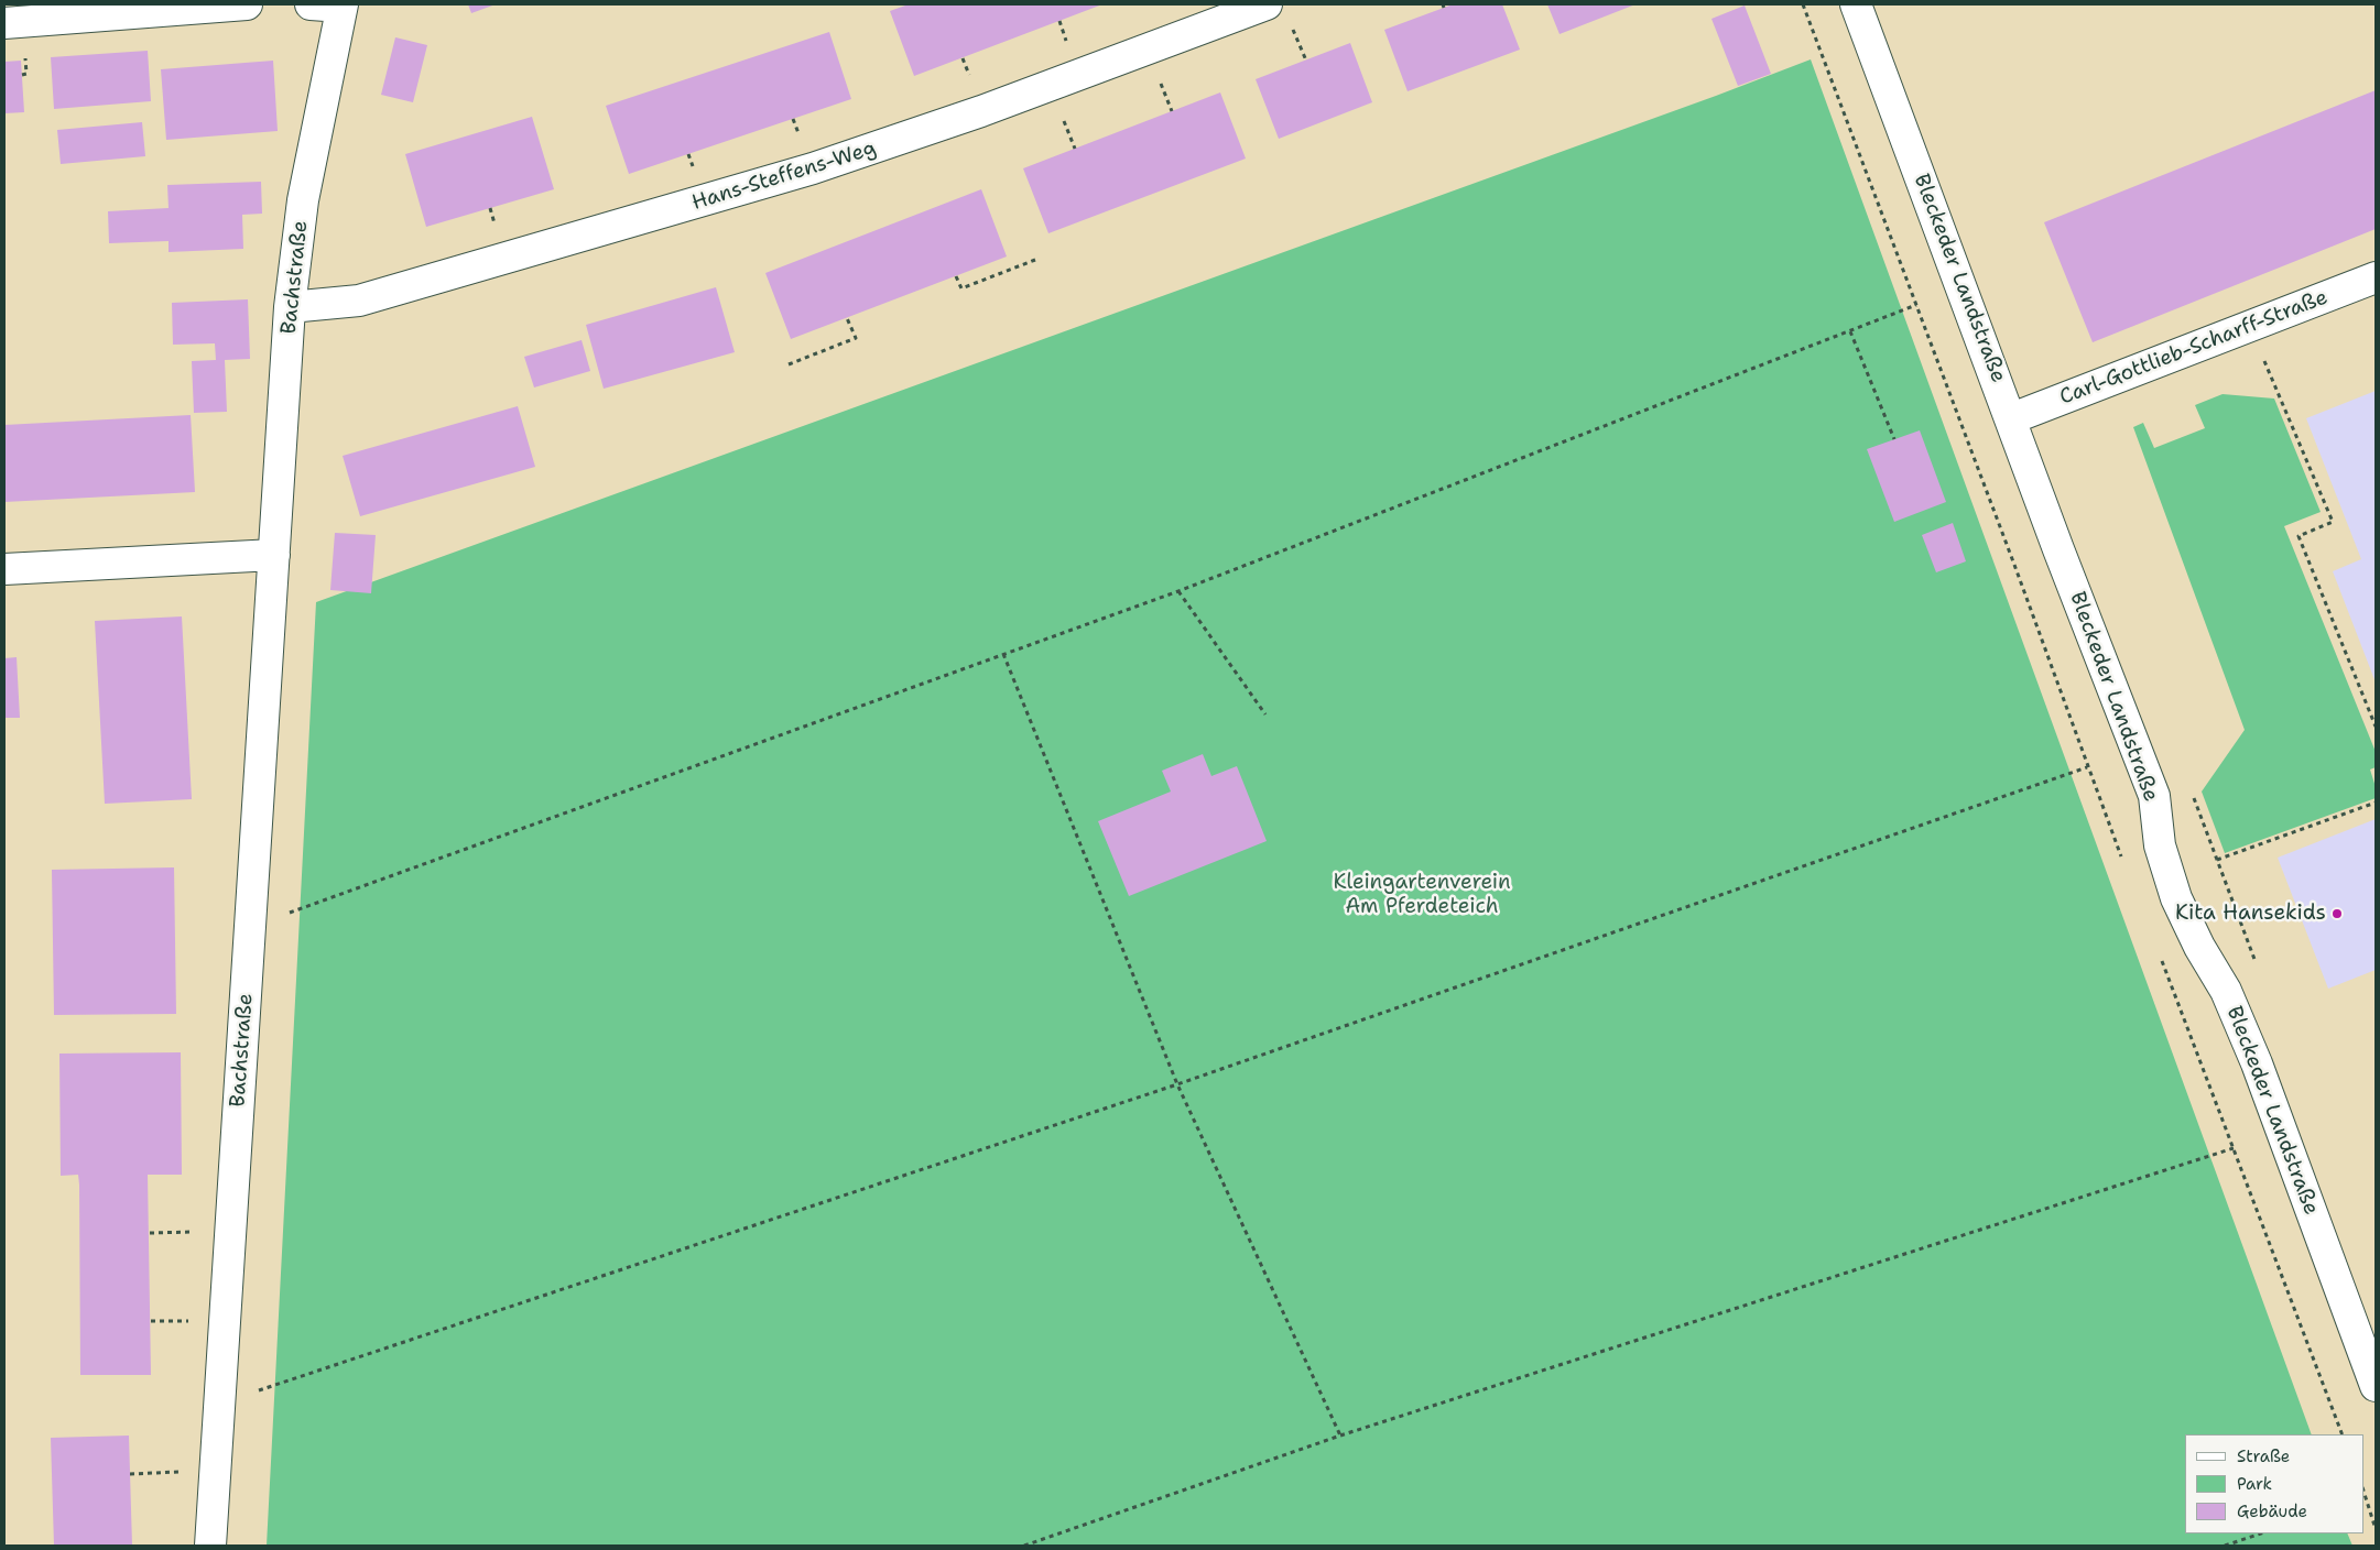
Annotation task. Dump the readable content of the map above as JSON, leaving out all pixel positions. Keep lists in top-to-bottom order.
{
  "streets": {
    "street": [
      "Hans-Steffens-Weg",
      "Bachstraße",
      "Bleckeder Landstraße",
      "Carl-Gottlieb-Scharff-Straße"
    ]
  },
  "crossings": [
    ["Hans-Steffens-Weg", "Bachstraße"],
    ["Bleckeder Landstraße", "Carl-Gottlieb-Scharff-Straße"]
  ],
  "parks": ["Kleingartenverein Am Pferdeteich"],
  "places": ["Kita Hansekids"],
  "legend": ["Straße", "Park", "Gebäude"]
}
